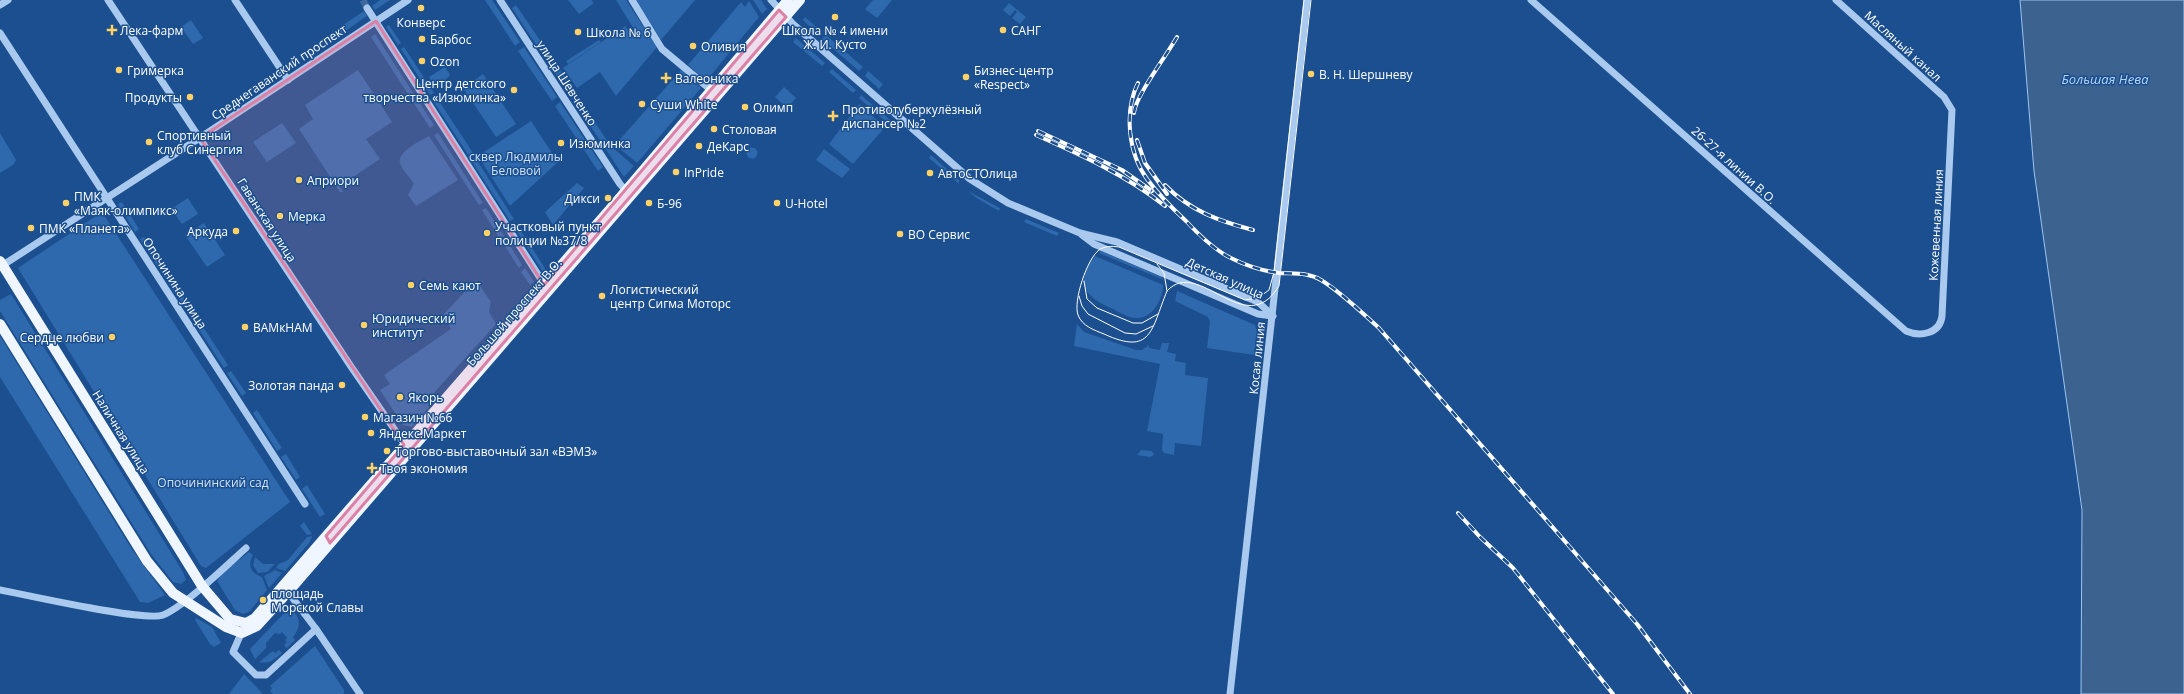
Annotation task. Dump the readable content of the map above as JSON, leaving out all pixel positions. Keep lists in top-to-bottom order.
{
  "streets": {
    "main road": ["Большой проспект В.О.", "Наличная улица"],
    "street": [
      "Масляный канал",
      "Среднегаванский проспект",
      "улица Шевченко",
      "26-27-я линии В.О.",
      "Гаванская улица",
      "Кожевенная линия",
      "Детская улица",
      "Опочинина улица",
      "Косая линия"
    ]
  },
  "crossings": [
    ["Масляный канал", "Кожевенная линия"],
    ["Среднегаванский проспект", "Гаванская улица"],
    ["Среднегаванский проспект", "Опочинина улица"],
    ["Среднегаванский проспект", "Наличная улица"],
    ["улица Шевченко", "Большой проспект В.О."],
    ["26-27-я линии В.О.", "Кожевенная линия"],
    ["Гаванская улица", "Большой проспект В.О."],
    ["Детская улица", "Большой проспект В.О."],
    ["Детская улица", "Косая линия"],
    ["Большой проспект В.О.", "Наличная улица"]
  ],
  "water": ["Большая Нева"],
  "parks": ["сквер Людмилы Беловой", "Опочининский сад"],
  "places": {
    "other": [
      "Конверс",
      "Школа № 4 имени Ж. И. Кусто",
      "САНГ",
      "Школа № 6",
      "Барбос",
      "Оливия",
      "Ozon",
      "Гримерка",
      "В. Н. Шершневу",
      "Бизнес-центр «Respect»",
      "Центр детского творчества «Изюминка»",
      "Продукты",
      "Суши White",
      "Олимп",
      "Столовая",
      "Спортивный клуб Синергия",
      "Изюминка",
      "ДеКарс",
      "InPride",
      "АвтоСТОлица",
      "Априори",
      "Дикси",
      "ПМК «Маяк-олимпикс»",
      "Б-96",
      "U-Hotel",
      "Мерка",
      "ПМК «Планета»",
      "Аркуда",
      "Участковый пункт полиции №37/8",
      "ВО Сервис",
      "Семь кают",
      "Логистический центр Сигма Моторс",
      "Юридический институт",
      "ВАМкНАМ",
      "Сердце любви",
      "Золотая панда",
      "Якорь",
      "Магазин №66",
      "Яндекс.Маркет",
      "Торгово-выставочный зал «ВЭМЗ»",
      "площадь Морской Славы"
    ],
    "health": [
      "Лека-фарм",
      "Валеоника",
      "Противотуберкулёзный диспансер №2",
      "Твоя экономия"
    ]
  }
}
